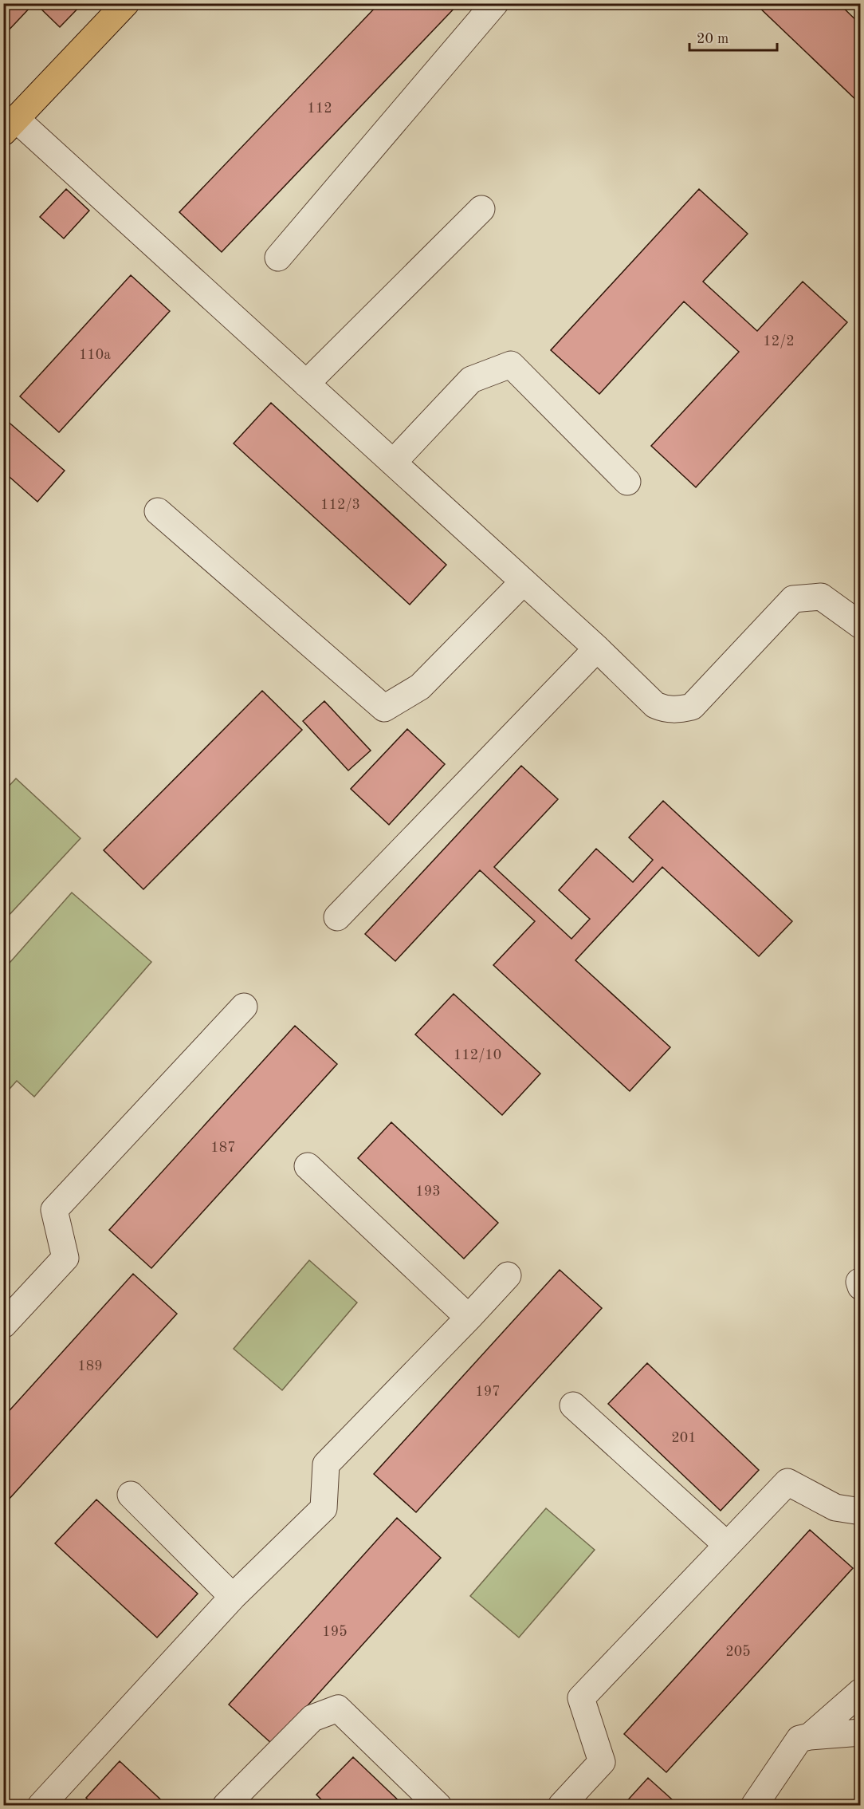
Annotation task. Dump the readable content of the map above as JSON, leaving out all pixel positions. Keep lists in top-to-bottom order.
{
  "house_numbers": [
    "112",
    "12/2",
    "110а",
    "112/3",
    "112/10",
    "187",
    "193",
    "189",
    "197",
    "201",
    "195",
    "205"
  ],
  "scale_bar": "20 m"
}
